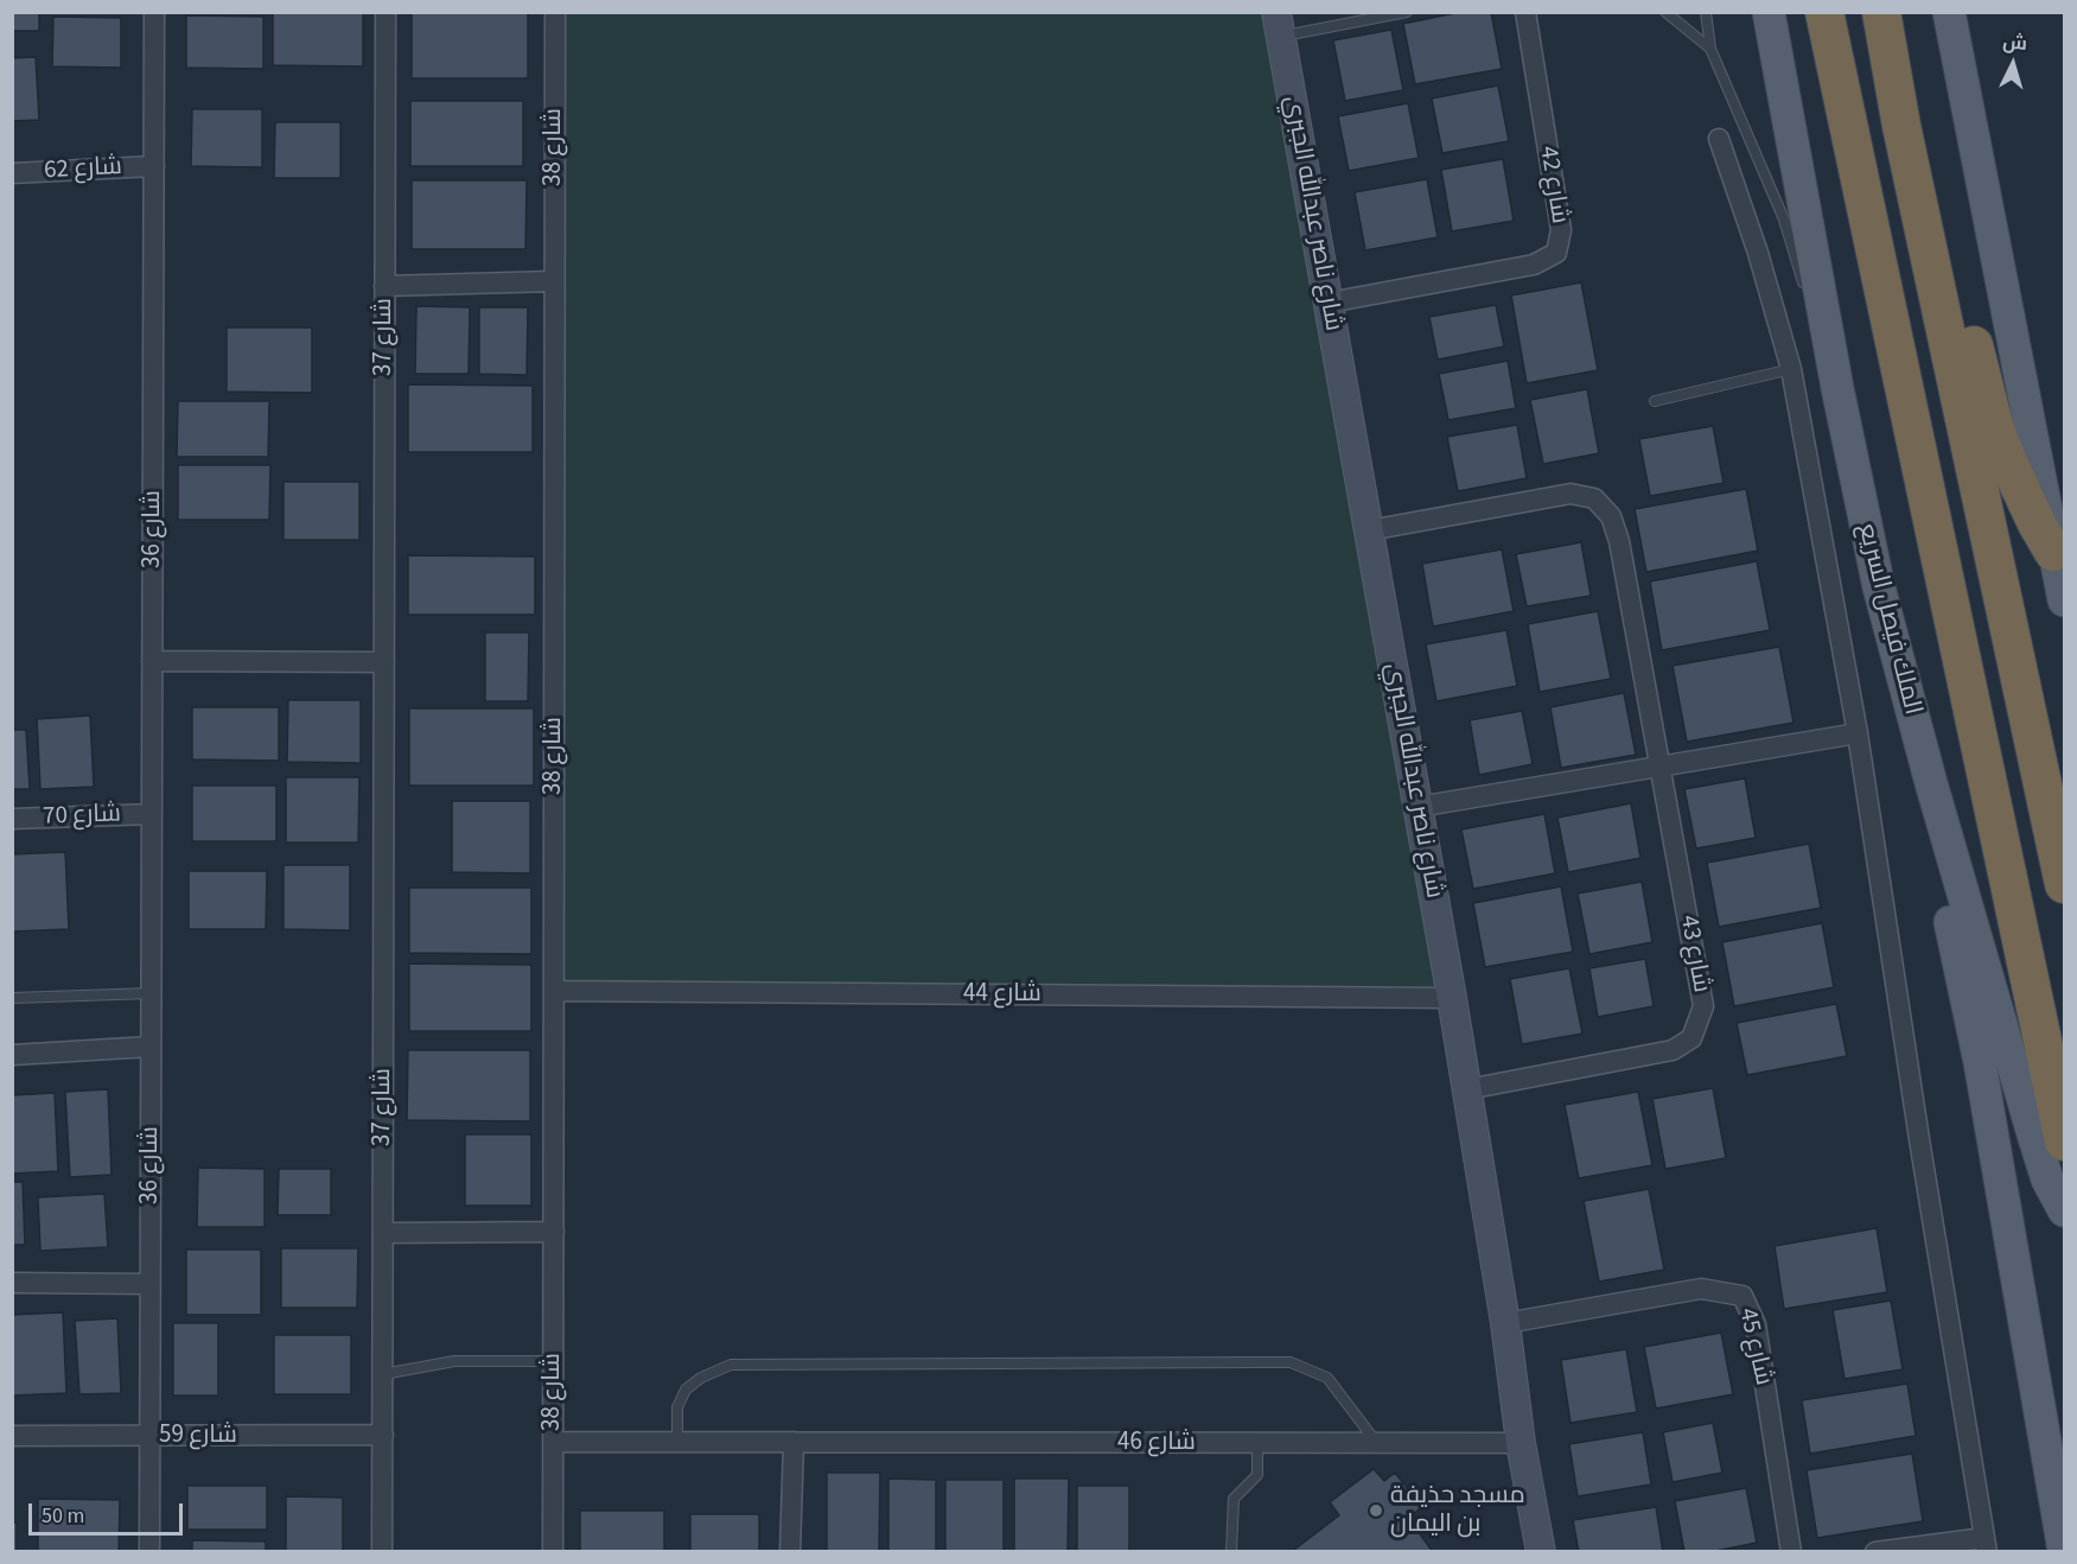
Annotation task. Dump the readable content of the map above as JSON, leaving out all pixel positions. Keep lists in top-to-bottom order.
{
  "streets": {
    "main road": ["الملك فيصل السريع"],
    "street": [
      "شارع 38",
      "شارع 62",
      "شارع 42",
      "شارع ناصر عبدالله الجبري",
      "شارع 37",
      "شارع 36",
      "شارع 70",
      "شارع 43",
      "شارع 44",
      "شارع 45",
      "شارع 59",
      "شارع 46"
    ]
  },
  "crossings": [
    ["شارع 38", "شارع 44"],
    ["شارع 38", "شارع 46"],
    ["شارع 62", "شارع 36"],
    ["شارع 42", "شارع ناصر عبدالله الجبري"],
    ["شارع ناصر عبدالله الجبري", "شارع 43"],
    ["شارع ناصر عبدالله الجبري", "شارع 44"],
    ["شارع ناصر عبدالله الجبري", "شارع 45"],
    ["شارع ناصر عبدالله الجبري", "شارع 46"],
    ["شارع 37", "شارع 59"],
    ["شارع 36", "شارع 70"],
    ["شارع 36", "شارع 59"]
  ],
  "places": ["مسجد حذيفة بن اليمان"],
  "scale_bar": "50 m",
  "north": "top"
}
